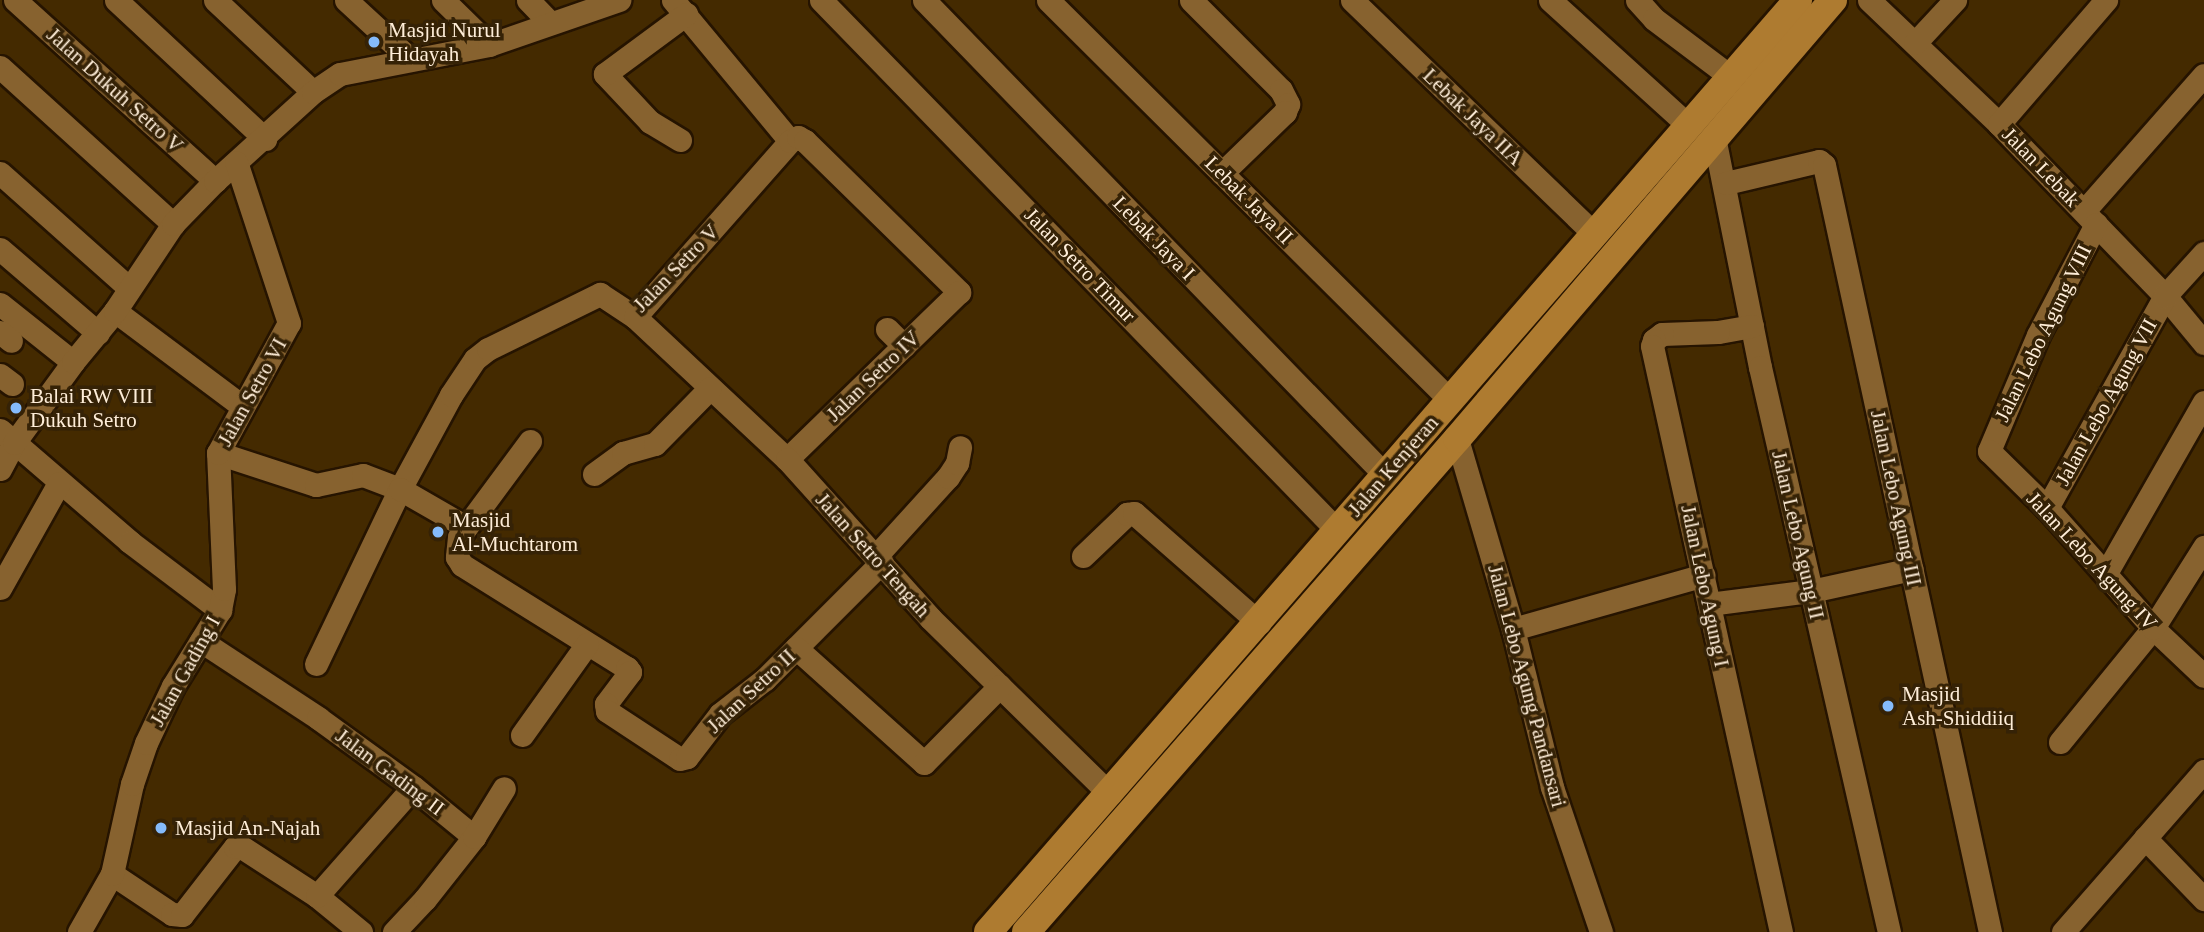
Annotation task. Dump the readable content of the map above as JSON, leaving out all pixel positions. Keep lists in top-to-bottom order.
{
  "streets": {
    "main road": ["Jalan Kenjeran"],
    "street": [
      "Jalan Dukuh Setro V",
      "Lebak Jaya IIA",
      "Jalan Lebak",
      "Lebak Jaya II",
      "Lebak Jaya I",
      "Jalan Setro Timur",
      "Jalan Setro V",
      "Jalan Lebo Agung VIII",
      "Jalan Setro IV",
      "Jalan Setro VI",
      "Jalan Lebo Agung VII",
      "Jalan Lebo Agung III",
      "Jalan Lebo Agung II",
      "Jalan Setro Tengah",
      "Jalan Lebo Agung IV",
      "Jalan Lebo Agung I",
      "Jalan Gading I",
      "Jalan Lebo Agung Pandansari",
      "Jalan Setro II",
      "Jalan Gading II"
    ]
  },
  "crossings": [
    ["Lebak Jaya IIA", "Jalan Kenjeran"],
    ["Jalan Lebak", "Jalan Lebo Agung VIII"],
    ["Jalan Lebak", "Jalan Lebo Agung VII"],
    ["Lebak Jaya II", "Jalan Kenjeran"],
    ["Lebak Jaya I", "Jalan Kenjeran"],
    ["Jalan Setro Timur", "Jalan Kenjeran"],
    ["Jalan Setro V", "Jalan Setro IV"],
    ["Jalan Setro V", "Jalan Setro Tengah"],
    ["Jalan Lebo Agung VIII", "Jalan Lebo Agung IV"],
    ["Jalan Setro IV", "Jalan Setro Tengah"],
    ["Jalan Setro VI", "Jalan Gading I"],
    ["Jalan Lebo Agung VII", "Jalan Lebo Agung IV"],
    ["Jalan Kenjeran", "Jalan Lebo Agung II"],
    ["Jalan Kenjeran", "Jalan Setro Tengah"],
    ["Jalan Kenjeran", "Jalan Lebo Agung Pandansari"],
    ["Jalan Lebo Agung III", "Jalan Lebo Agung II"],
    ["Jalan Lebo Agung II", "Jalan Lebo Agung I"],
    ["Jalan Setro Tengah", "Jalan Setro II"],
    ["Jalan Gading I", "Jalan Gading II"]
  ],
  "places": [
    "Masjid Nurul Hidayah",
    "Balai RW VIII Dukuh Setro",
    "Masjid Al-Muchtarom",
    "Masjid Ash-Shiddiiq",
    "Masjid An-Najah"
  ]
}
